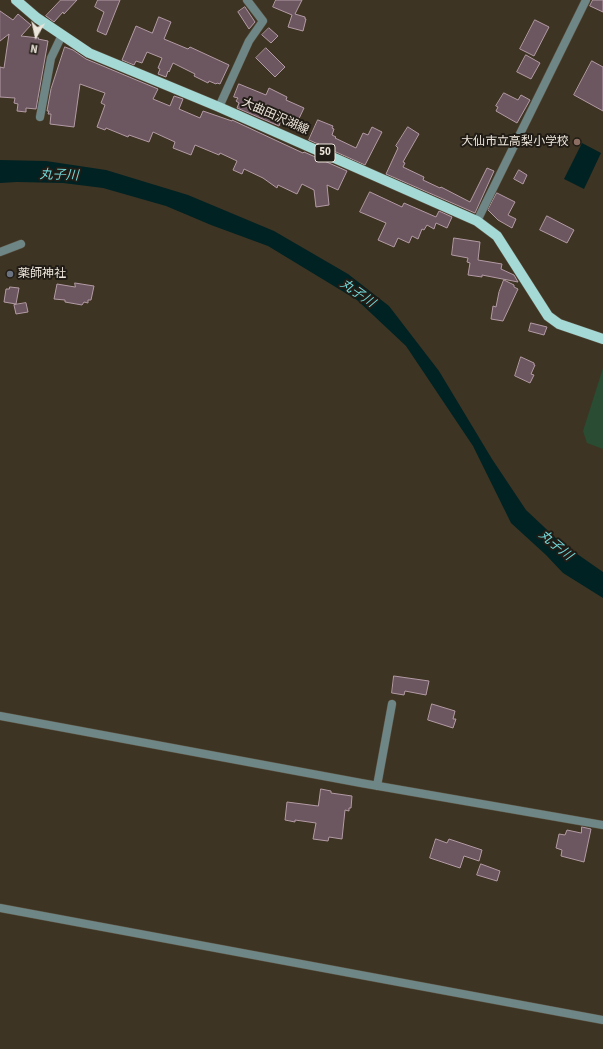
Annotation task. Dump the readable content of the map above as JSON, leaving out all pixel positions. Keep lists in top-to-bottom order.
{
  "streets": {
    "main road": ["大曲田沢湖線", "50"]
  },
  "water": ["丸子川"],
  "places": ["大仙市立高梨小学校", "薬師神社"],
  "north": "bottom"
}
